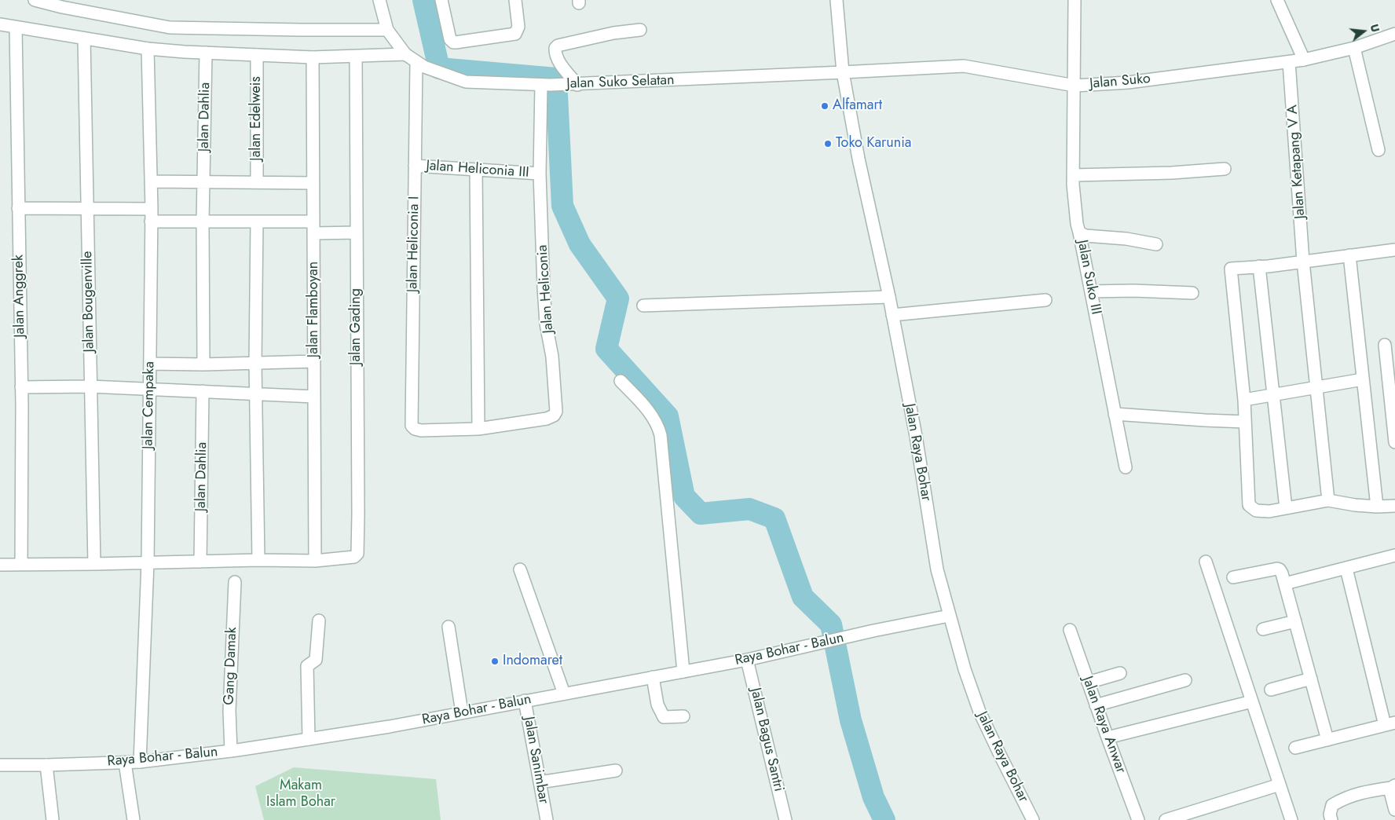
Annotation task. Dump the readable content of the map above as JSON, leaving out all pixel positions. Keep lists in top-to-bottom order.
{
  "streets": {
    "street": [
      "Jalan Suko",
      "Jalan Suko Selatan",
      "Jalan Dahlia",
      "Jalan Edelweis",
      "Jalan Ketapang V A",
      "Jalan Heliconia III",
      "Jalan Heliconia I",
      "Jalan Suko III",
      "Jalan Heliconia",
      "Jalan Anggrek",
      "Jalan Bougenville",
      "Jalan Flamboyan",
      "Jalan Gading",
      "Jalan Cempaka",
      "Jalan Raya Bohar",
      "Raya Bohar - Balun",
      "Gang Damak",
      "Jalan Raya Anwar",
      "Jalan Bagus Santri",
      "Jalan Sanimbar"
    ]
  },
  "crossings": [
    ["Jalan Suko", "Jalan Suko Selatan"],
    ["Jalan Suko", "Jalan Ketapang V A"],
    ["Jalan Suko", "Jalan Suko III"],
    ["Jalan Suko", "Jalan Raya Bohar"],
    ["Jalan Suko Selatan", "Jalan Heliconia I"],
    ["Jalan Suko Selatan", "Jalan Heliconia"],
    ["Jalan Suko Selatan", "Jalan Raya Bohar"],
    ["Jalan Heliconia III", "Jalan Heliconia I"],
    ["Jalan Heliconia III", "Jalan Heliconia"],
    ["Jalan Heliconia I", "Jalan Heliconia"],
    ["Jalan Flamboyan", "Jalan Gading"],
    ["Jalan Cempaka", "Raya Bohar - Balun"],
    ["Jalan Raya Bohar", "Raya Bohar - Balun"],
    ["Raya Bohar - Balun", "Gang Damak"],
    ["Raya Bohar - Balun", "Jalan Bagus Santri"],
    ["Raya Bohar - Balun", "Jalan Sanimbar"]
  ],
  "parks": ["Makam Islam Bohar"],
  "places": ["Alfamart", "Toko Karunia", "Indomaret"],
  "north": "right"
}
